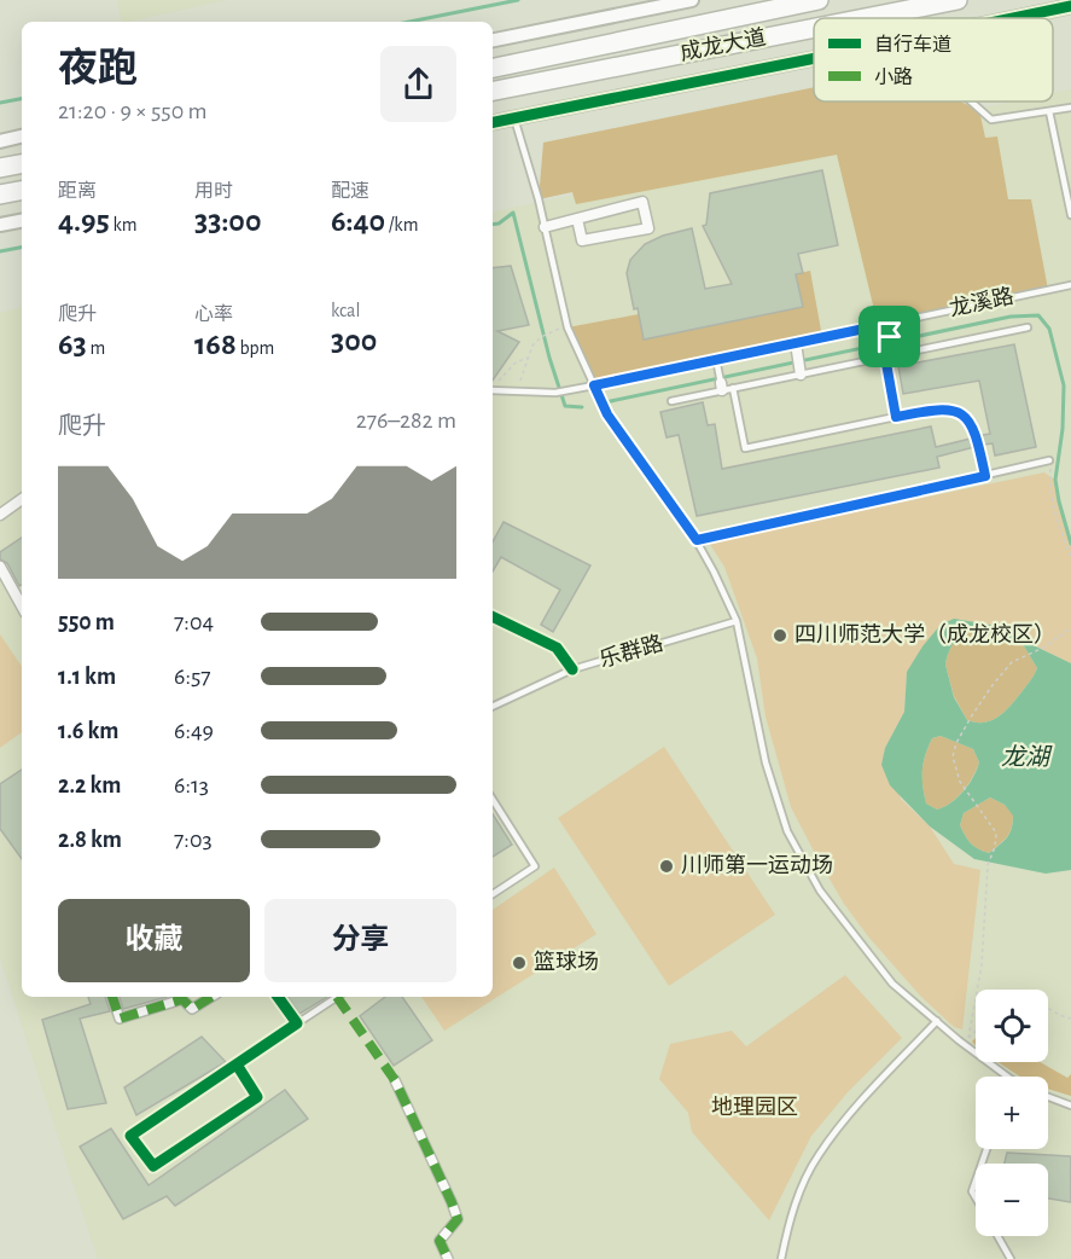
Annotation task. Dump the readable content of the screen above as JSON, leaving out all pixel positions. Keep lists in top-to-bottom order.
{
  "streets": {
    "highway": ["成龙大道"],
    "lane": ["龙溪路", "乐群路"]
  },
  "water": ["龙湖"],
  "parks": ["地理园区"],
  "places": ["四川师范大学（成龙校区）", "川师第一运动场", "篮球场"],
  "legend": ["自行车道", "小路"],
  "page": {
    "heading": ["夜跑", "21:20 · 9 × 550 m"],
    "stats": [
      ["距离", "4.95 km"],
      ["用时", "33:00"],
      ["配速", "6:40 /km"],
      ["爬升", "63 m"],
      ["心率", "168 bpm"],
      ["kcal", "300"]
    ],
    "chart": ["爬升", "276–282 m"],
    "list": [
      {
        "name": "550 m",
        "note": "7:04"
      },
      {
        "name": "1.1 km",
        "note": "6:57"
      },
      {
        "name": "1.6 km",
        "note": "6:49"
      },
      {
        "name": "2.2 km",
        "note": "6:13"
      },
      {
        "name": "2.8 km",
        "note": "7:03"
      }
    ],
    "buttons": ["收藏", "分享"],
    "map_buttons": ["+", "−"]
  }
}
